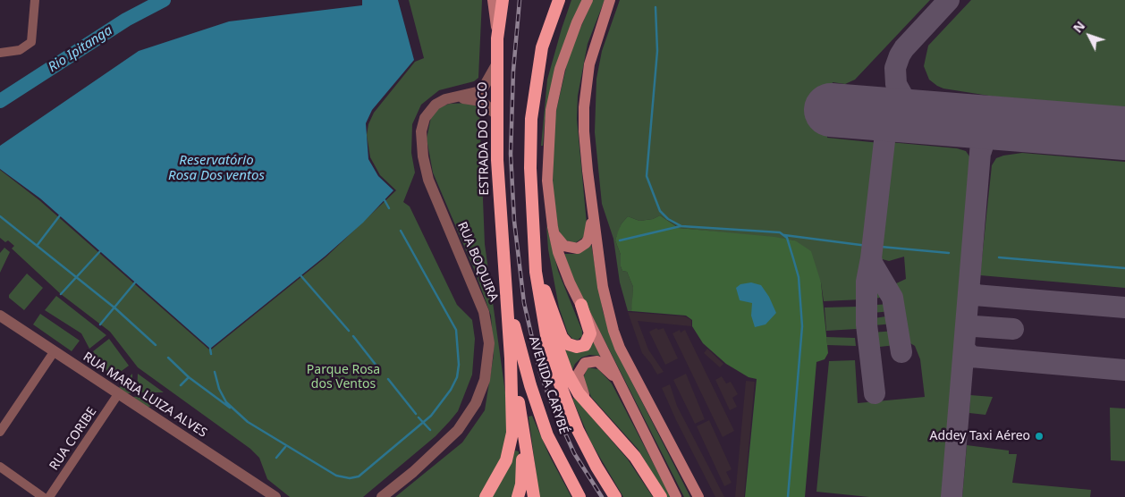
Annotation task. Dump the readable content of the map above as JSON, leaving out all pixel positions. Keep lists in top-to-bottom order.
{
  "streets": {
    "highway": ["ESTRADA DO COCO", "AVENIDA CARYBÉ"],
    "street": ["RUA BOQUIRA", "RUA MARIA LUIZA ALVES", "RUA CORIBE"]
  },
  "crossings": [
    ["ESTRADA DO COCO", "RUA BOQUIRA"],
    ["ESTRADA DO COCO", "AVENIDA CARYBÉ"],
    ["RUA MARIA LUIZA ALVES", "RUA CORIBE"]
  ],
  "water": ["Rio Ipitanga", "Reservatório Rosa Dos ventos"],
  "parks": ["Parque Rosa dos Ventos"],
  "places": ["Addey Taxi Aéreo"],
  "north": "top left"
}
